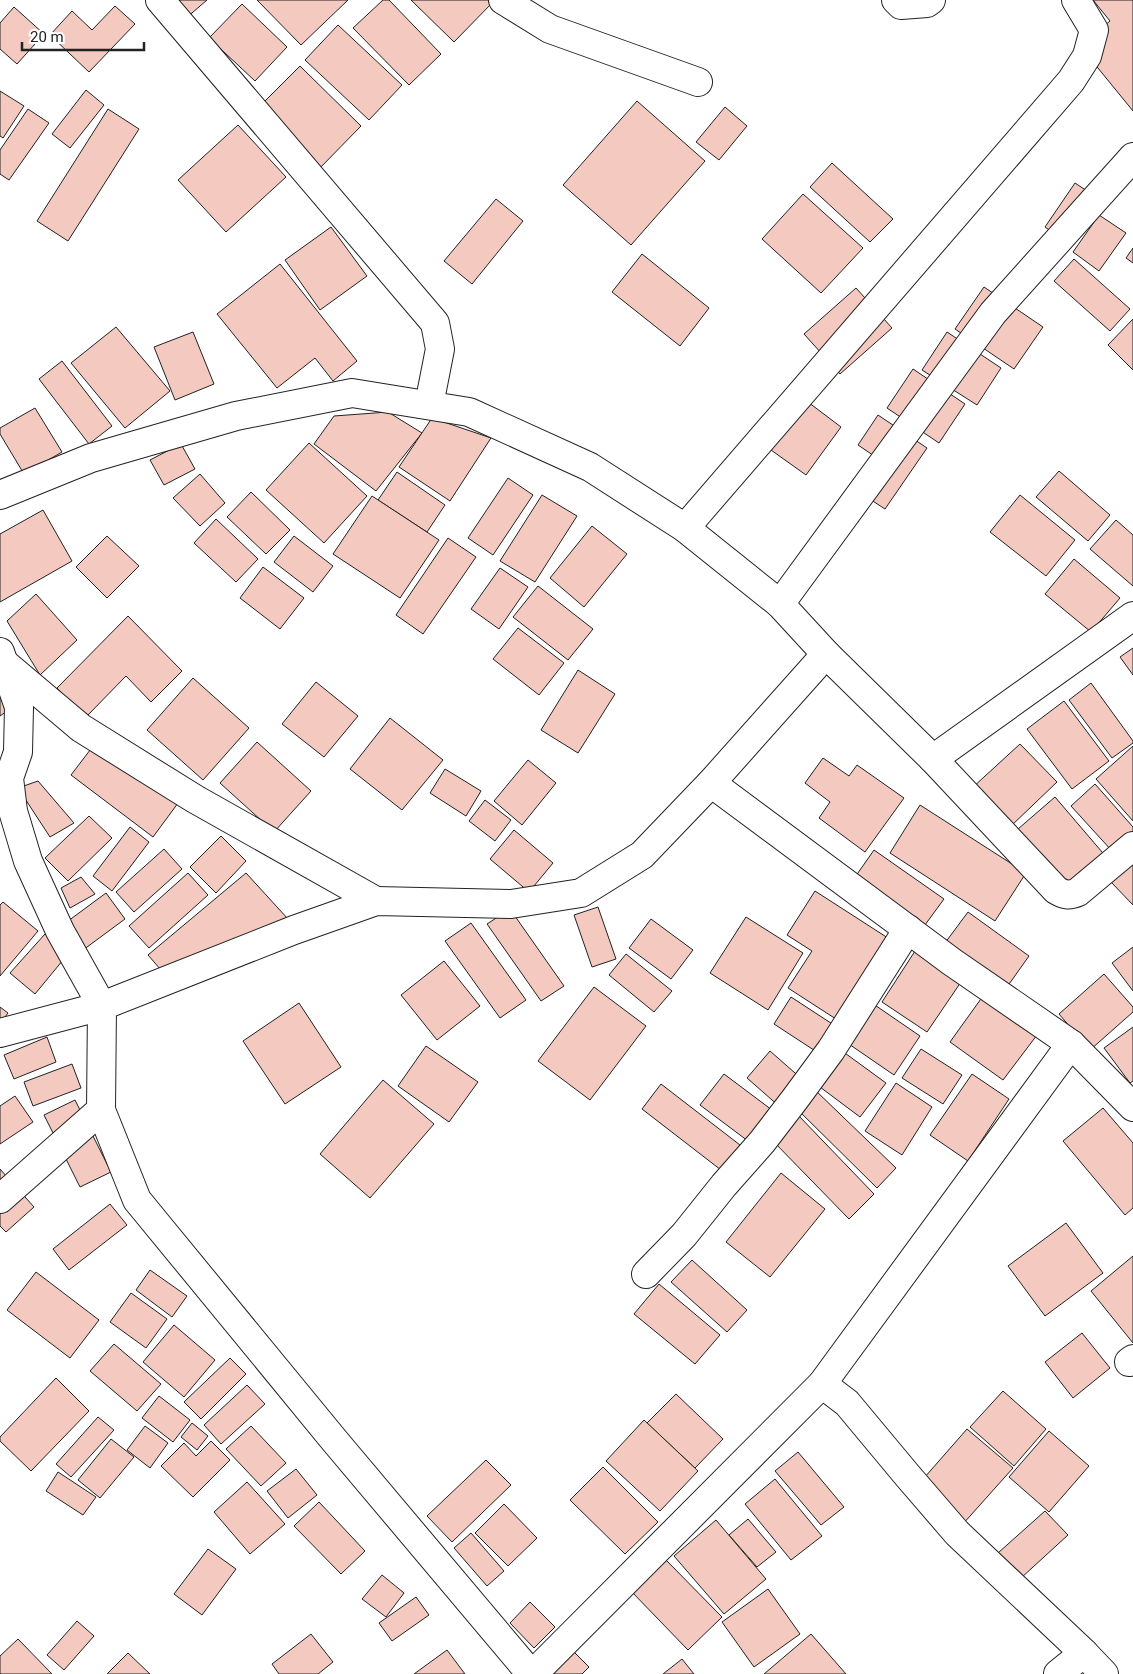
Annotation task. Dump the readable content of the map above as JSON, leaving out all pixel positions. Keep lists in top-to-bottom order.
{
  "scale_bar": "20 m"
}
